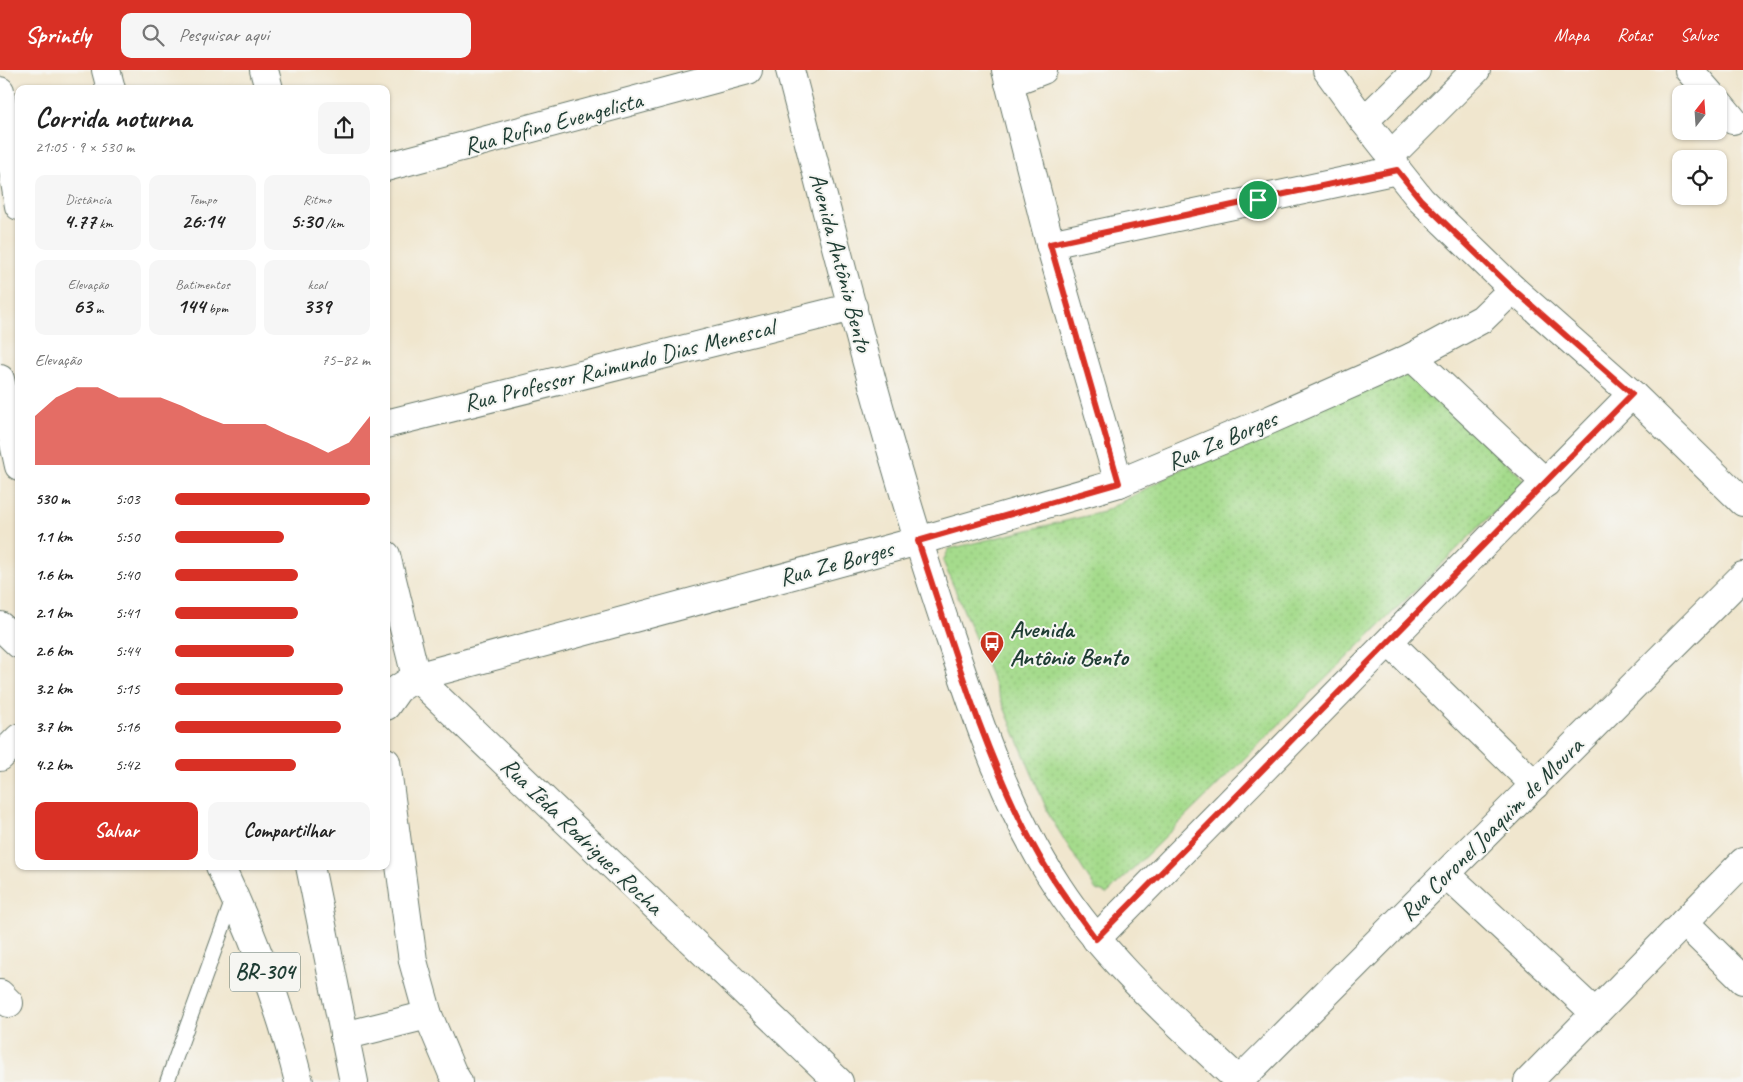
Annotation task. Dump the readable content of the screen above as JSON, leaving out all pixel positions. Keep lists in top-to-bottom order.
{
  "streets": {
    "main road": [
      "Rua Rufino Evengelista",
      "Avenida Antônio Bento",
      "Rua Professor Raimundo Dias Menescal",
      "Rua Ze Borges",
      "Rua Coronel Joaquim de Moura",
      "Rua Iêda Rodrigues Rocha",
      "BR-304"
    ]
  },
  "crossings": [
    ["Avenida Antônio Bento", "Rua Professor Raimundo Dias Menescal"],
    ["Avenida Antônio Bento", "Rua Ze Borges"],
    ["Avenida Antônio Bento", "Rua Coronel Joaquim de Moura"],
    ["Rua Ze Borges", "Rua Iêda Rodrigues Rocha"]
  ],
  "places": {
    "bus stop": ["Avenida Antônio Bento"]
  },
  "north": "top",
  "page": {
    "header": "Sprintly",
    "search": "Pesquisar aqui",
    "nav": ["Mapa", "Rotas", "Salvos"],
    "heading": ["Corrida noturna", "21:05 · 9 × 530 m"],
    "stats": [
      ["Distância", "4.77 km"],
      ["Tempo", "26:14"],
      ["Ritmo", "5:30 /km"],
      ["Elevação", "63 m"],
      ["Batimentos", "144 bpm"],
      ["kcal", "339"]
    ],
    "chart": ["Elevação", "75–82 m"],
    "list": [
      {
        "name": "530 m",
        "note": "5:03"
      },
      {
        "name": "1.1 km",
        "note": "5:50"
      },
      {
        "name": "1.6 km",
        "note": "5:40"
      },
      {
        "name": "2.1 km",
        "note": "5:41"
      },
      {
        "name": "2.6 km",
        "note": "5:44"
      },
      {
        "name": "3.2 km",
        "note": "5:15"
      },
      {
        "name": "3.7 km",
        "note": "5:16"
      },
      {
        "name": "4.2 km",
        "note": "5:42"
      }
    ],
    "buttons": ["Salvar", "Compartilhar"]
  }
}
